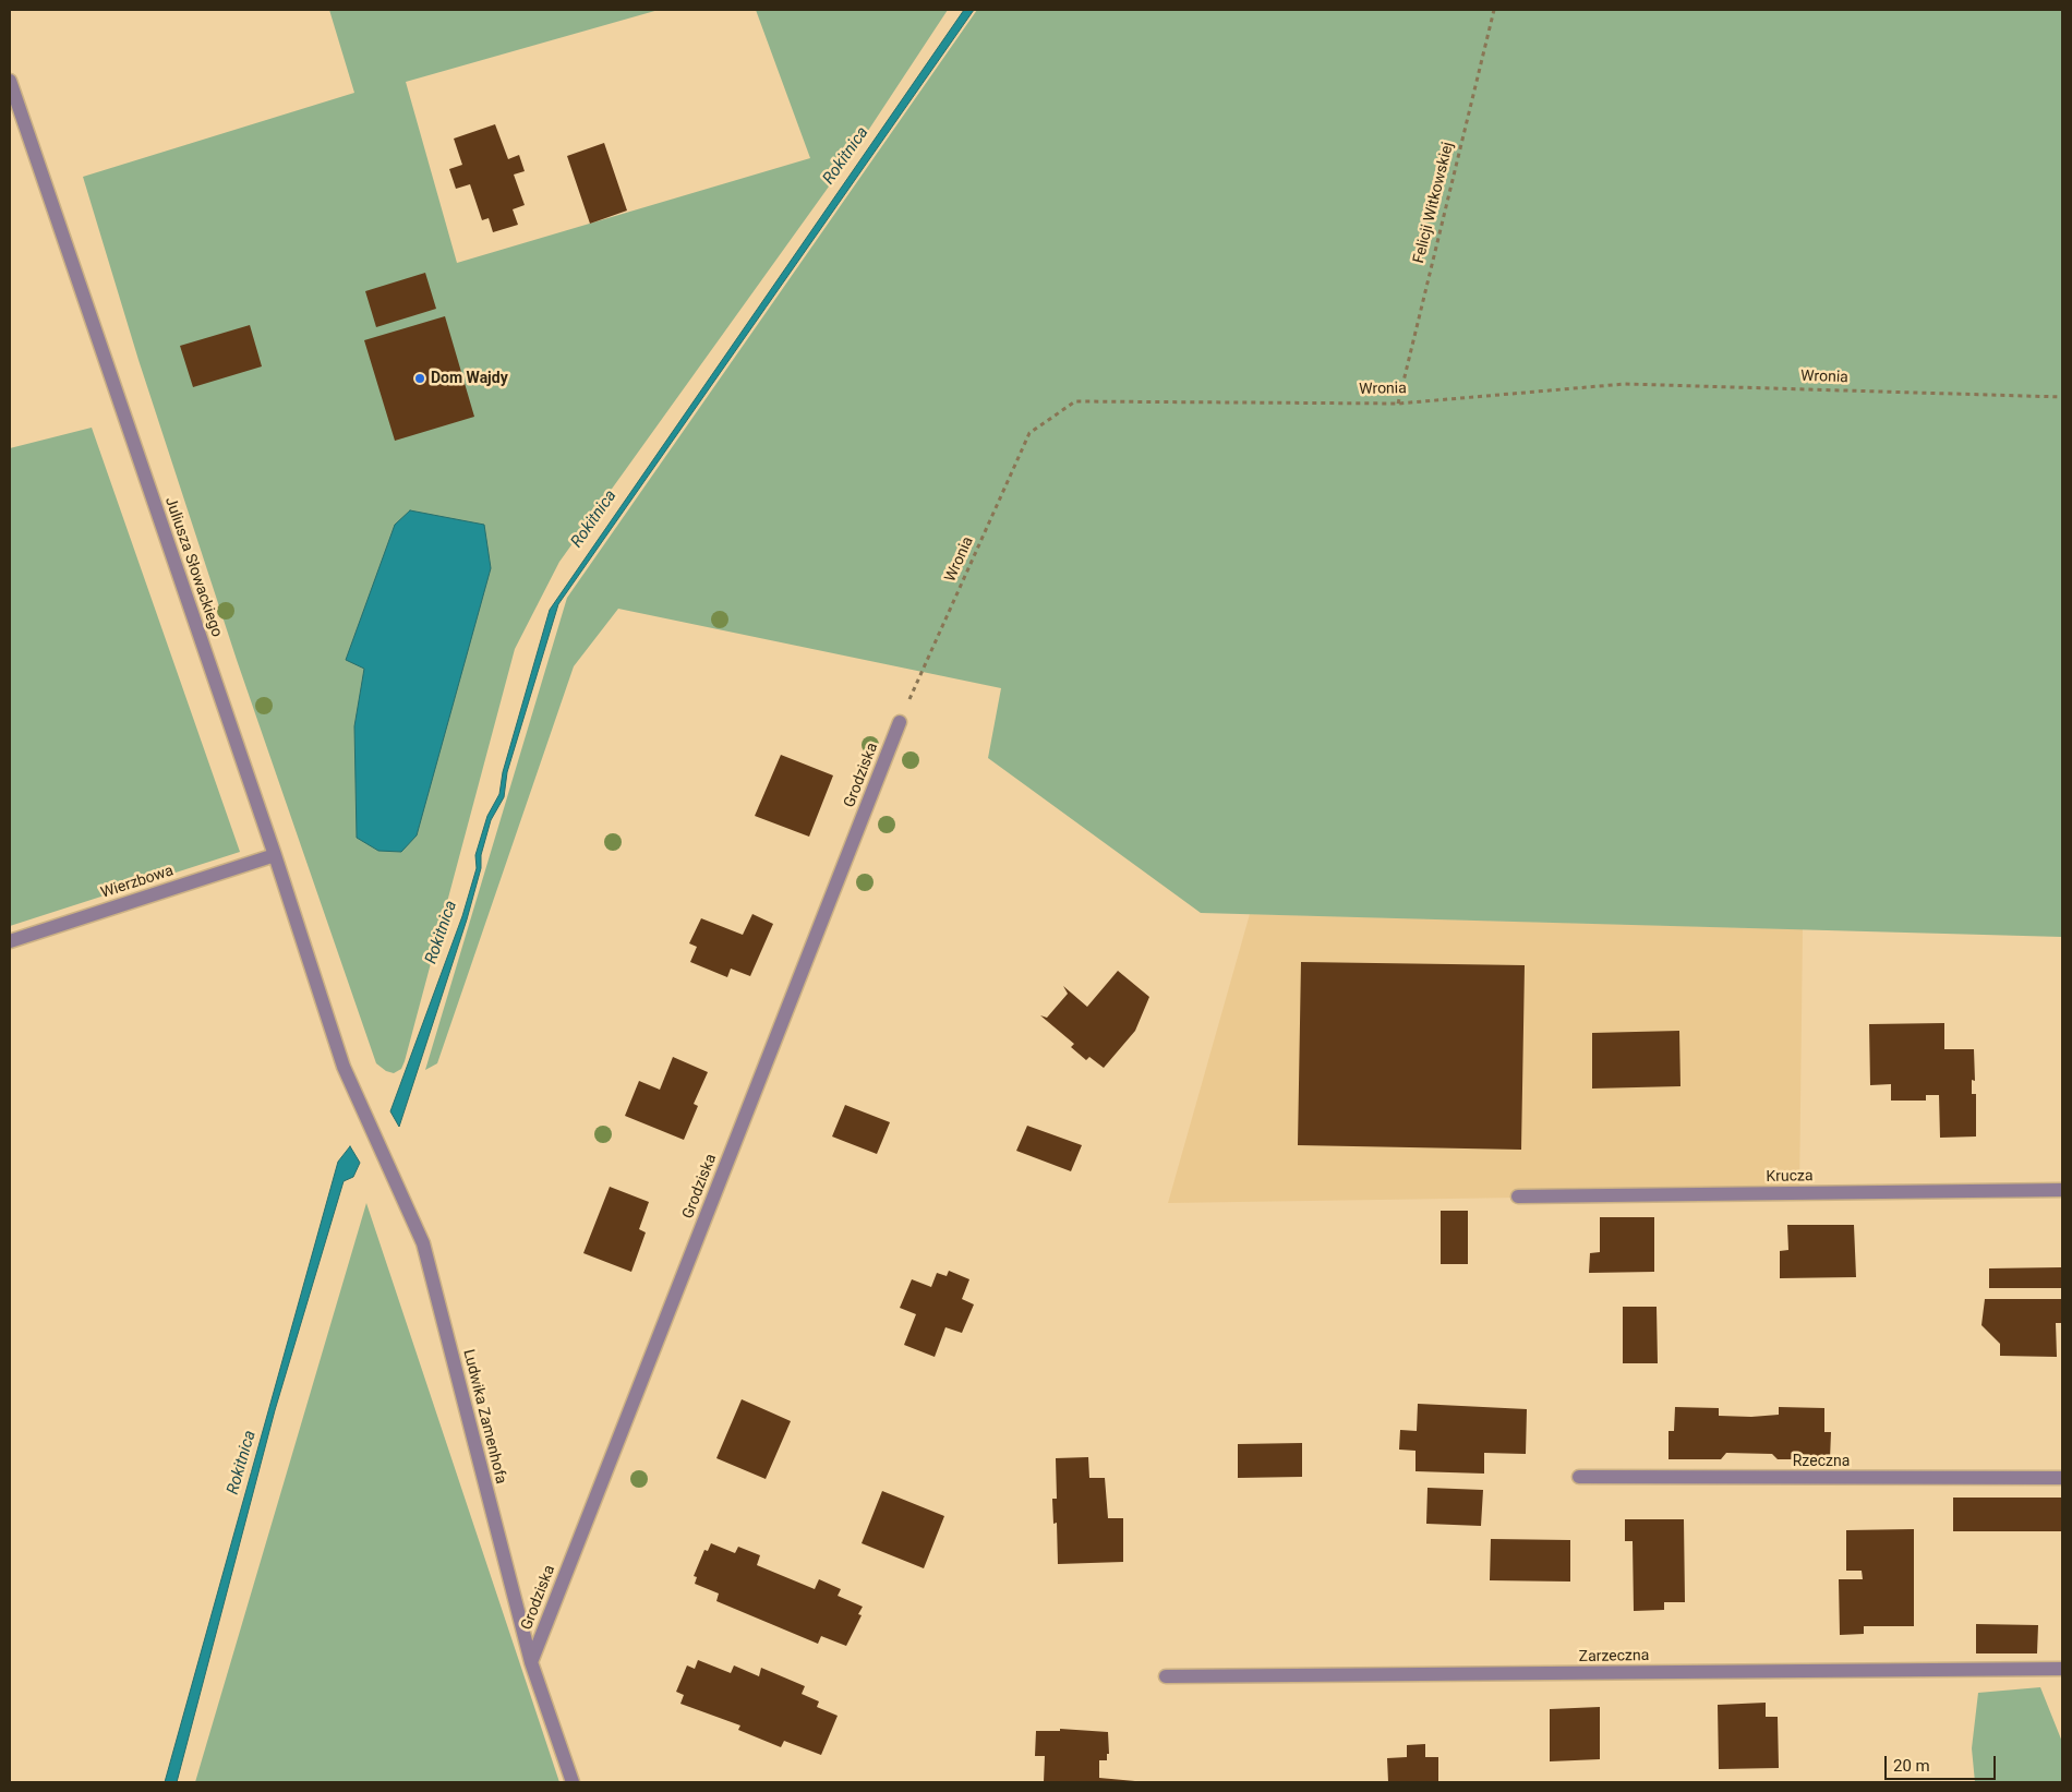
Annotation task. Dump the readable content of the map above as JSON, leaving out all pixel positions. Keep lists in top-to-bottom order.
{
  "streets": {
    "street": [
      "Juliusza Słowackiego",
      "Grodziska",
      "Wierzbowa",
      "Krucza",
      "Ludwika Zamenhofa",
      "Rzeczna",
      "Zarzeczna"
    ],
    "path": ["Felicji Witkowskiej", "Wronia"]
  },
  "crossings": [
    ["Felicji Witkowskiej", "Wronia"],
    ["Wronia", "Grodziska"],
    ["Juliusza Słowackiego", "Wierzbowa"],
    ["Juliusza Słowackiego", "Ludwika Zamenhofa"],
    ["Grodziska", "Ludwika Zamenhofa"]
  ],
  "water": ["Rokitnica"],
  "places": ["Dom Wajdy"],
  "scale_bar": "20 m"
}
